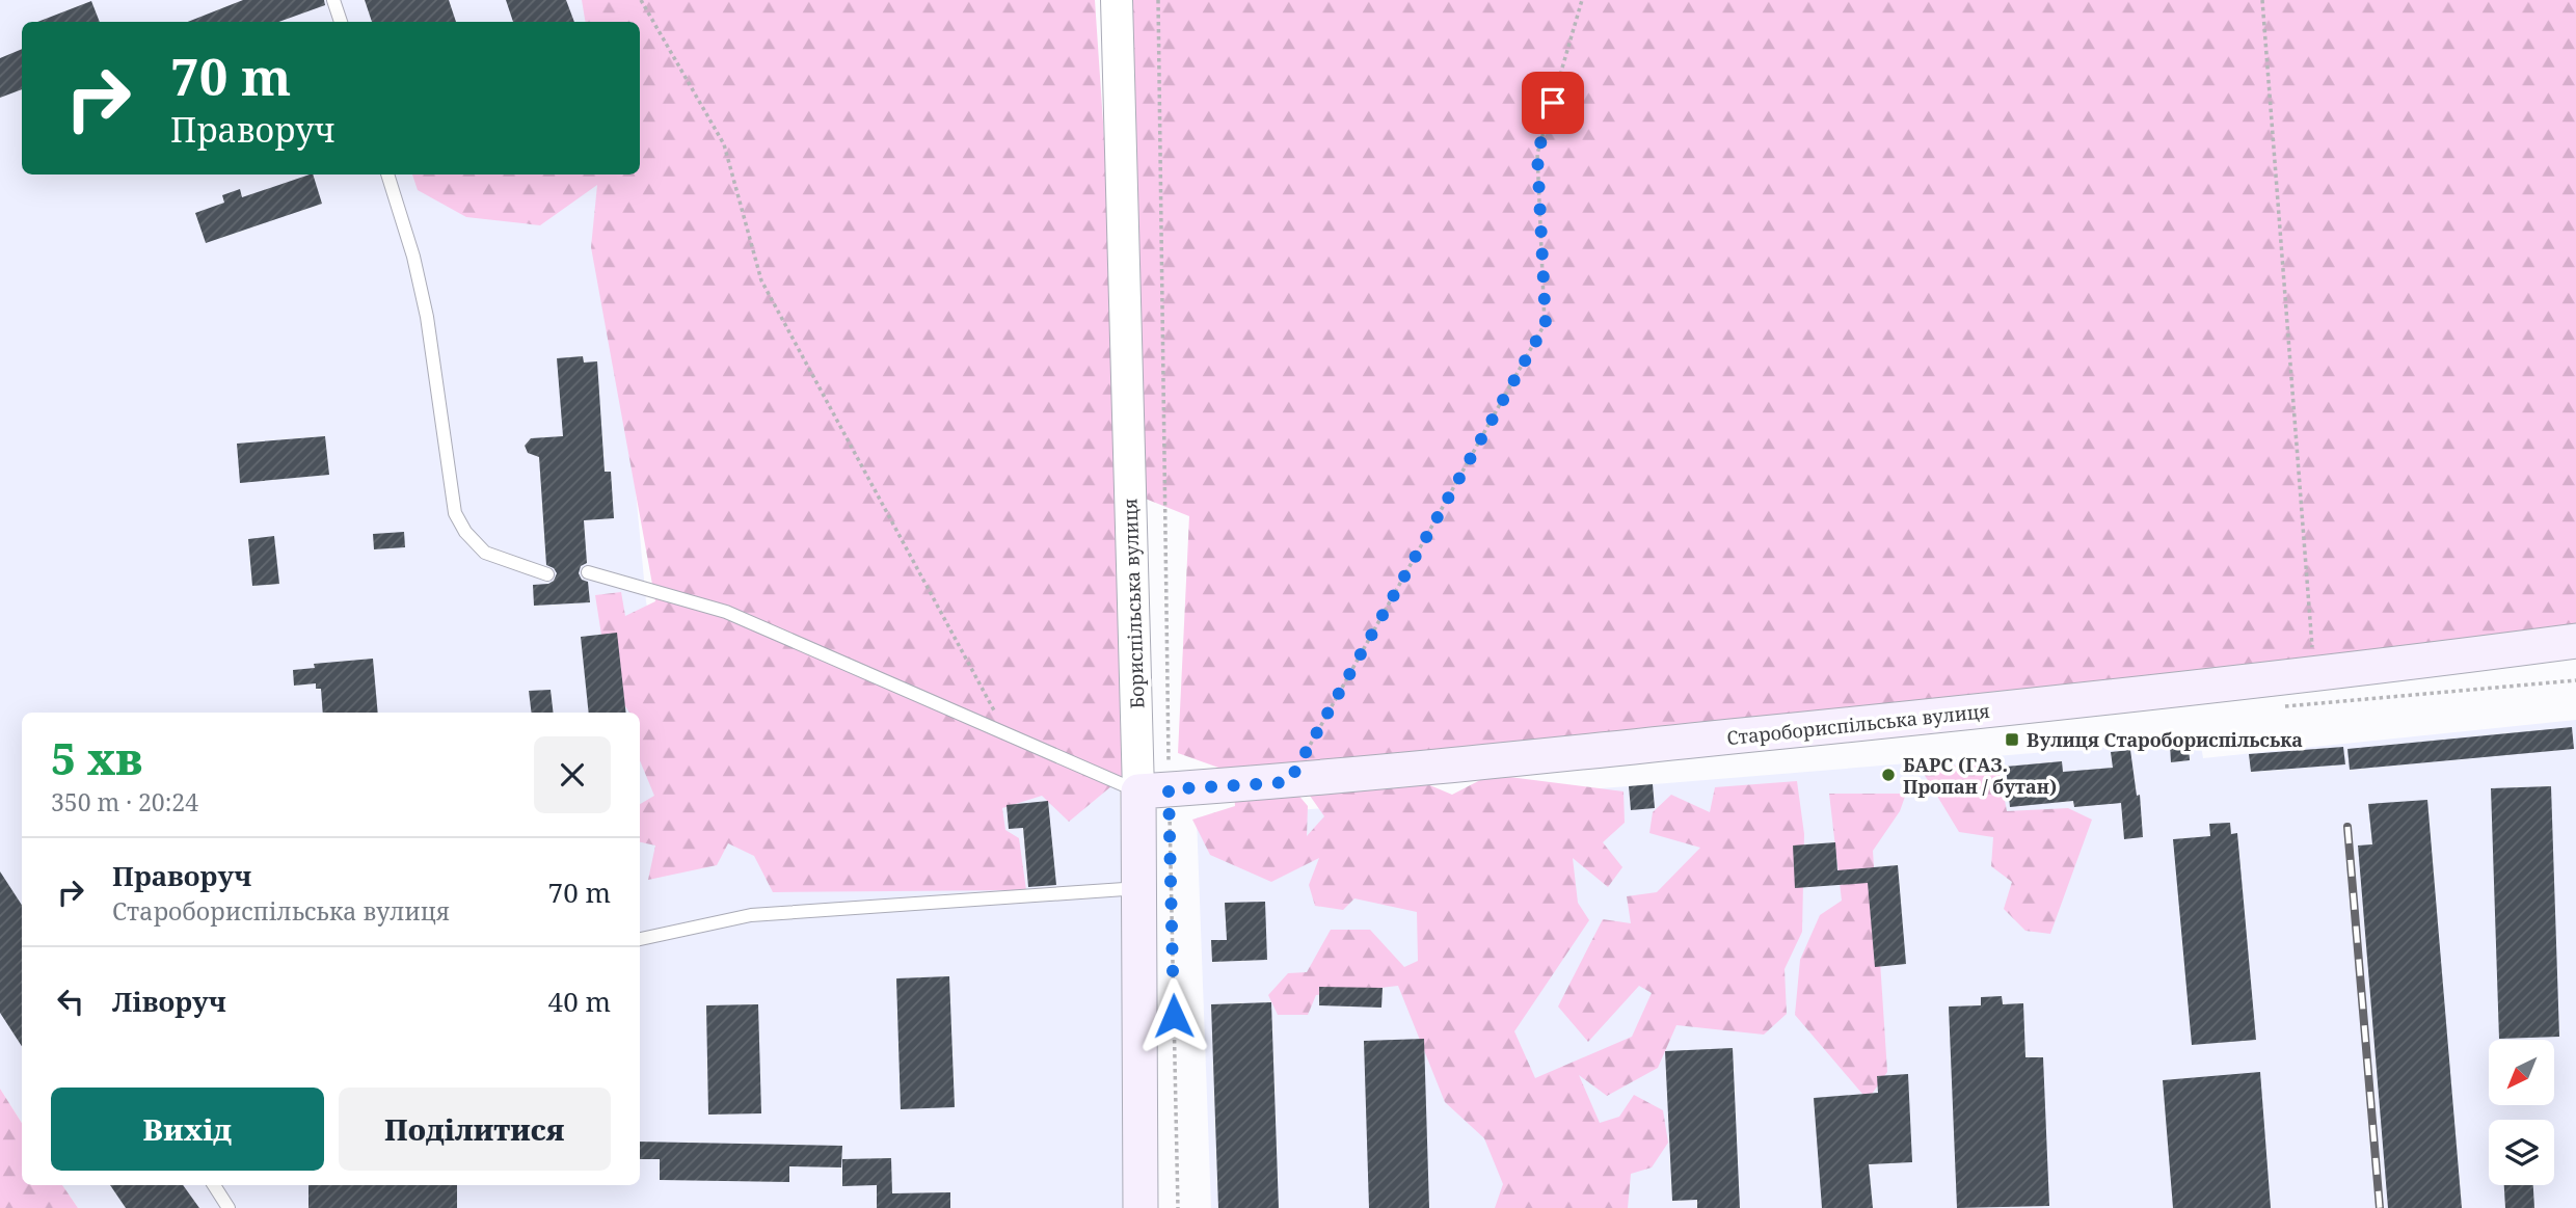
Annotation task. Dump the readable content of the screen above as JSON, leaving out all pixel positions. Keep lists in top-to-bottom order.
{
  "streets": {
    "main road": ["Бориспільська вулиця", "Старобориспільська вулиця"]
  },
  "crossings": [
    ["Бориспільська вулиця", "Старобориспільська вулиця"]
  ],
  "places": {
    "transit": ["Вулиця Старобориспільська"],
    "other": ["БАРС (ГАЗ. Пропан / бутан)"]
  },
  "north": "bottom left",
  "page": {
    "turn": ["70 m", "Праворуч"],
    "heading": ["5 хв", "350 m · 20:24"],
    "list": [
      {
        "name": "Праворуч",
        "note": "Старобориспільська вулиця",
        "value": "70 m"
      },
      {
        "name": "Ліворуч",
        "value": "40 m"
      }
    ],
    "buttons": ["Вихід", "Поділитися"]
  }
}
